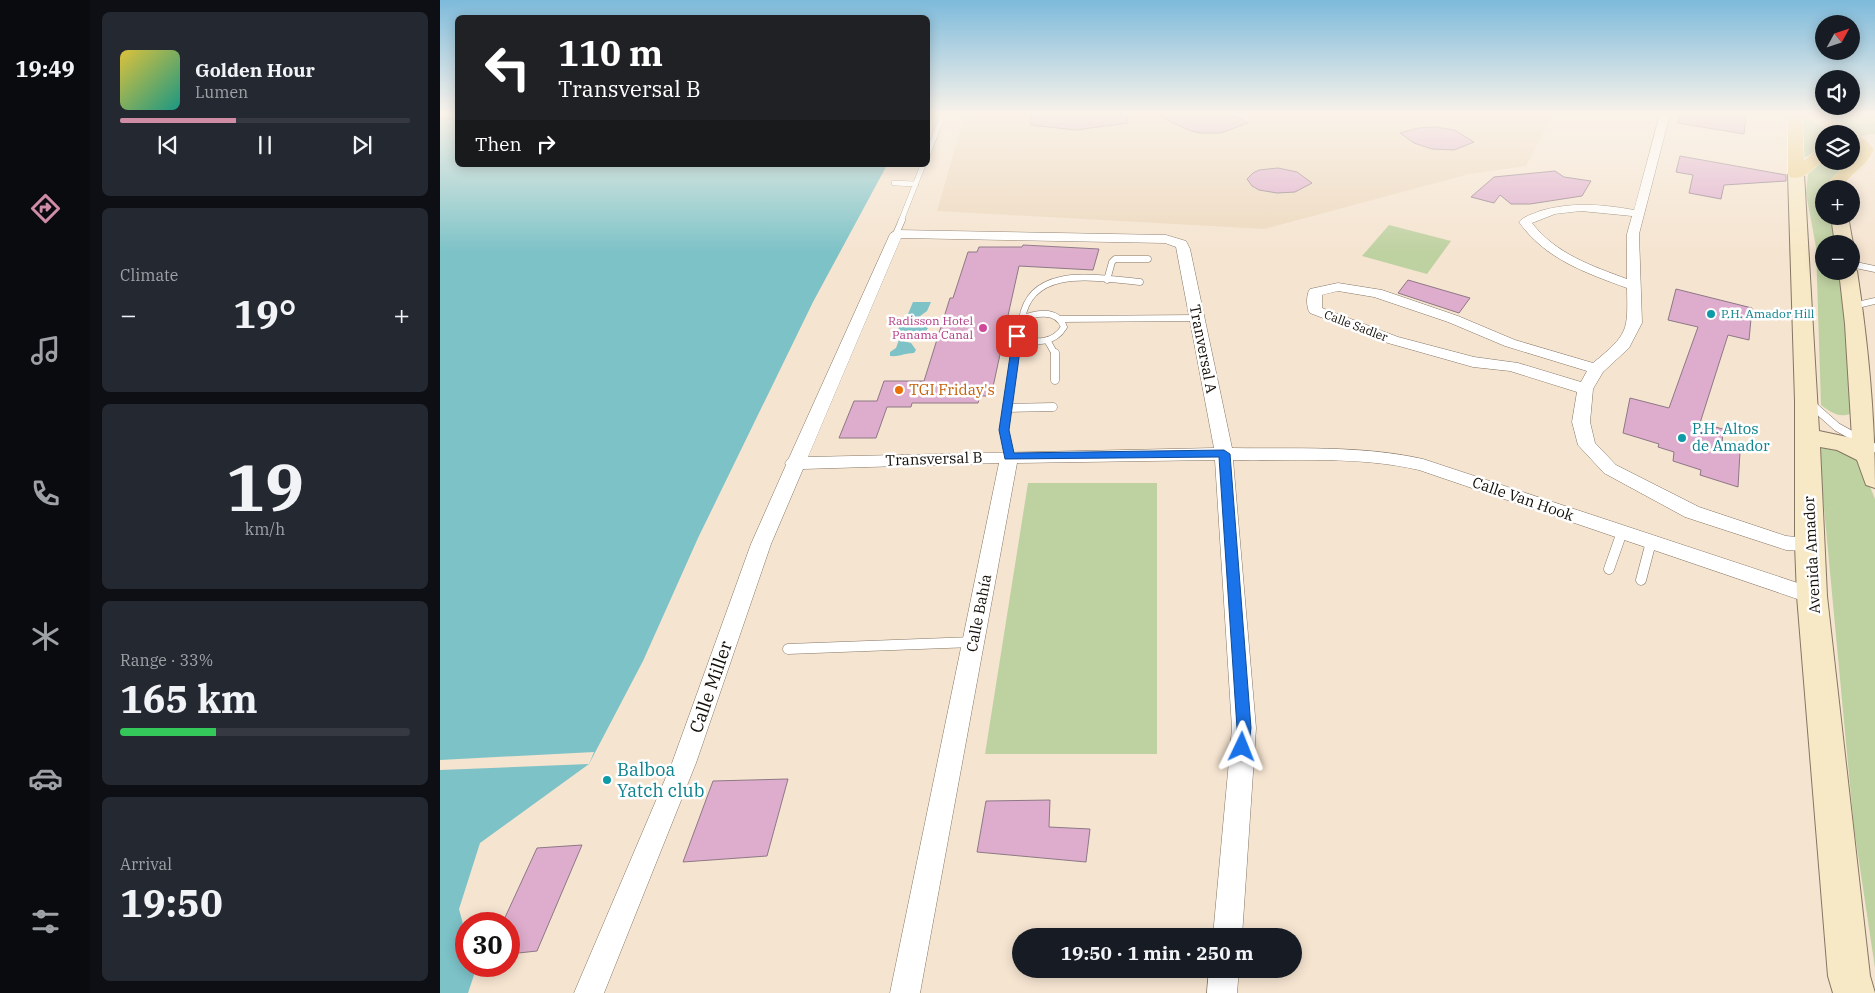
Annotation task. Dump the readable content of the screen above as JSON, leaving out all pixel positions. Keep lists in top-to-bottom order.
{
  "streets": {
    "main road": ["Avenida Amador"],
    "street": [
      "Calle Sadler",
      "Tranversal A",
      "Transversal B",
      "Calle Van Hook",
      "Calle Bahía",
      "Calle Miller"
    ]
  },
  "crossings": [
    ["Tranversal A", "Transversal B"],
    ["Tranversal A", "Calle Van Hook"],
    ["Tranversal A", "Calle Miller"],
    ["Transversal B", "Calle Van Hook"],
    ["Transversal B", "Calle Bahía"],
    ["Transversal B", "Calle Miller"],
    ["Calle Van Hook", "Avenida Amador"]
  ],
  "places": [
    "P.H. Amador Hill",
    "Radisson Hotel Panama Canal",
    "TGI Friday's",
    "P.H. Altos de Amador",
    "Balboa Yatch club"
  ],
  "north": "top right",
  "page": {
    "tabs": "19:49",
    "map_buttons": ["+", "−"],
    "turn": ["110 m", "Transversal B"],
    "song": ["Golden Hour", "Lumen"],
    "then": "Then",
    "tile": [
      "Climate",
      ["19", "km/h"],
      ["Range · 33%", "165 km"],
      ["Arrival", "19:50"]
    ],
    "heat": ["−", "19°", "+"],
    "limit": "30",
    "trip": "19:50 · 1 min · 250 m"
  }
}
